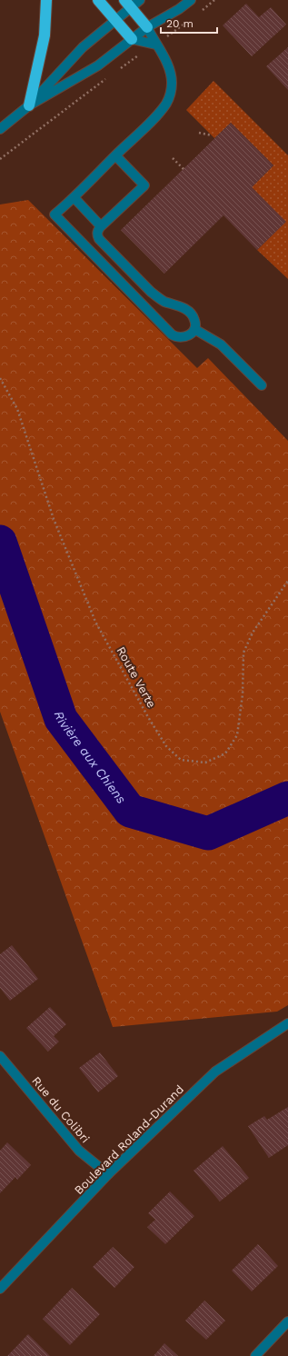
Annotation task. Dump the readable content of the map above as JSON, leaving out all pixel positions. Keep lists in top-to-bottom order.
{
  "streets": {
    "street": ["Rue du Colibri", "Boulevard Roland-Durand"],
    "path": ["Route Verte"]
  },
  "crossings": [
    ["Rue du Colibri", "Boulevard Roland-Durand"]
  ],
  "water": ["Rivière aux Chiens"],
  "scale_bar": "20 m"
}
